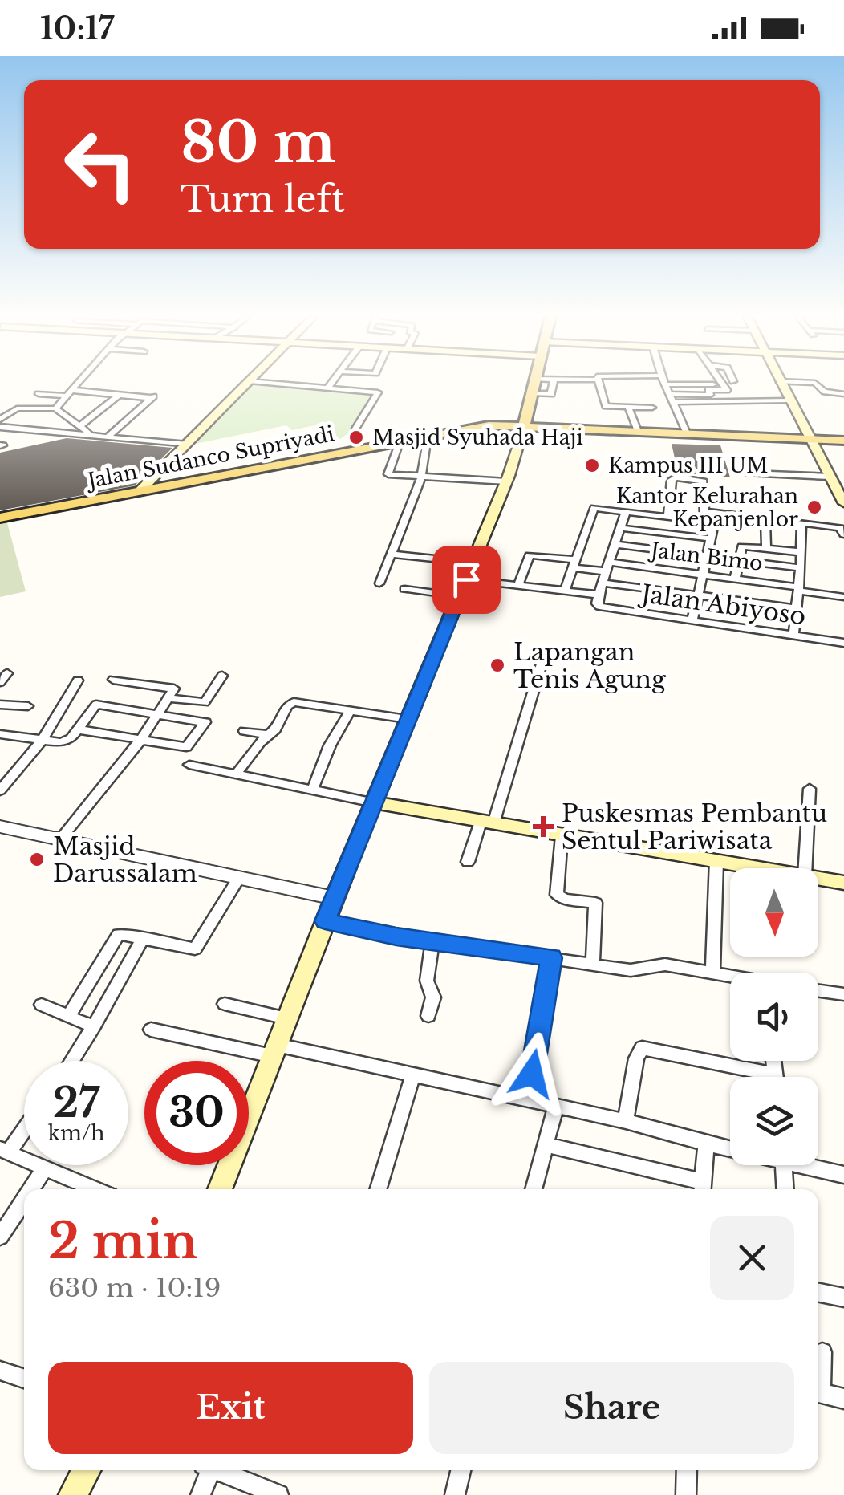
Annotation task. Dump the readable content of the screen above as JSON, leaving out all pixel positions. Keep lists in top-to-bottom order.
{
  "streets": {
    "main road": ["Jalan Sudanco Supriyadi"],
    "street": ["Jalan Bimo", "Jalan Abiyoso"]
  },
  "places": {
    "other": [
      "Masjid Syuhada Haji",
      "Kampus III UM",
      "Kantor Kelurahan Kepanjenlor",
      "Lapangan Tenis Agung",
      "Masjid Darussalam"
    ],
    "health": ["Puskesmas Pembantu Sentul Pariwisata"]
  },
  "north": "bottom",
  "page": {
    "status": "10:17",
    "turn": ["80 m", "Turn left"],
    "speed": "27 km/h",
    "limit": "30",
    "heading": ["2 min", "630 m · 10:19"],
    "buttons": ["Exit", "Share"]
  }
}
